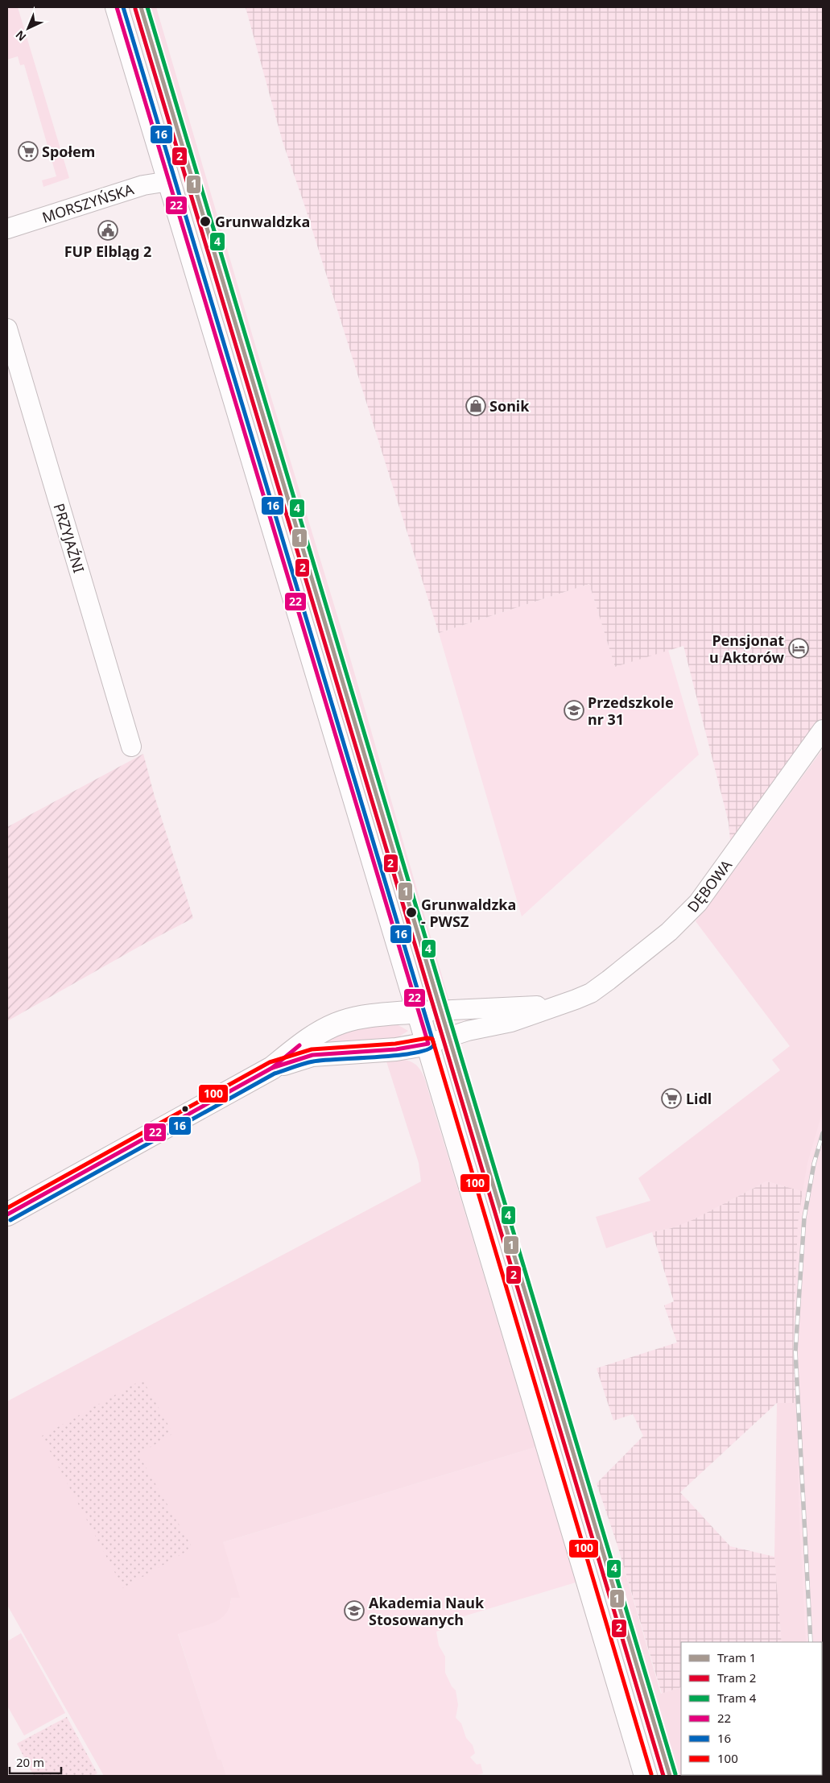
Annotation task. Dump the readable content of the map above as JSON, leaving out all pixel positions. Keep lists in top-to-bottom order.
{
  "streets": {
    "street": ["MORSZYŃSKA", "PRZYJAŹNI", "DĘBOWA"]
  },
  "places": {
    "supermarket": ["Społem", "Lidl"],
    "other": ["Grunwaldzka", "Grunwaldzka - PWSZ"],
    "public building": ["FUP Elbląg 2"],
    "shop": ["Sonik"],
    "hotel": ["Pensjonat u Aktorów"],
    "school or university": ["Przedszkole nr 31", "Akademia Nauk Stosowanych"]
  },
  "lines": [
    "tram line 1",
    "tram line 4",
    "transit line 22",
    "transit line 16",
    "tram line 2",
    "transit line 100"
  ],
  "legend": [
    "Tram 1",
    "Tram 2",
    "Tram 4",
    "22",
    "16",
    "100"
  ],
  "scale_bar": "20 m",
  "north": "bottom left"
}
